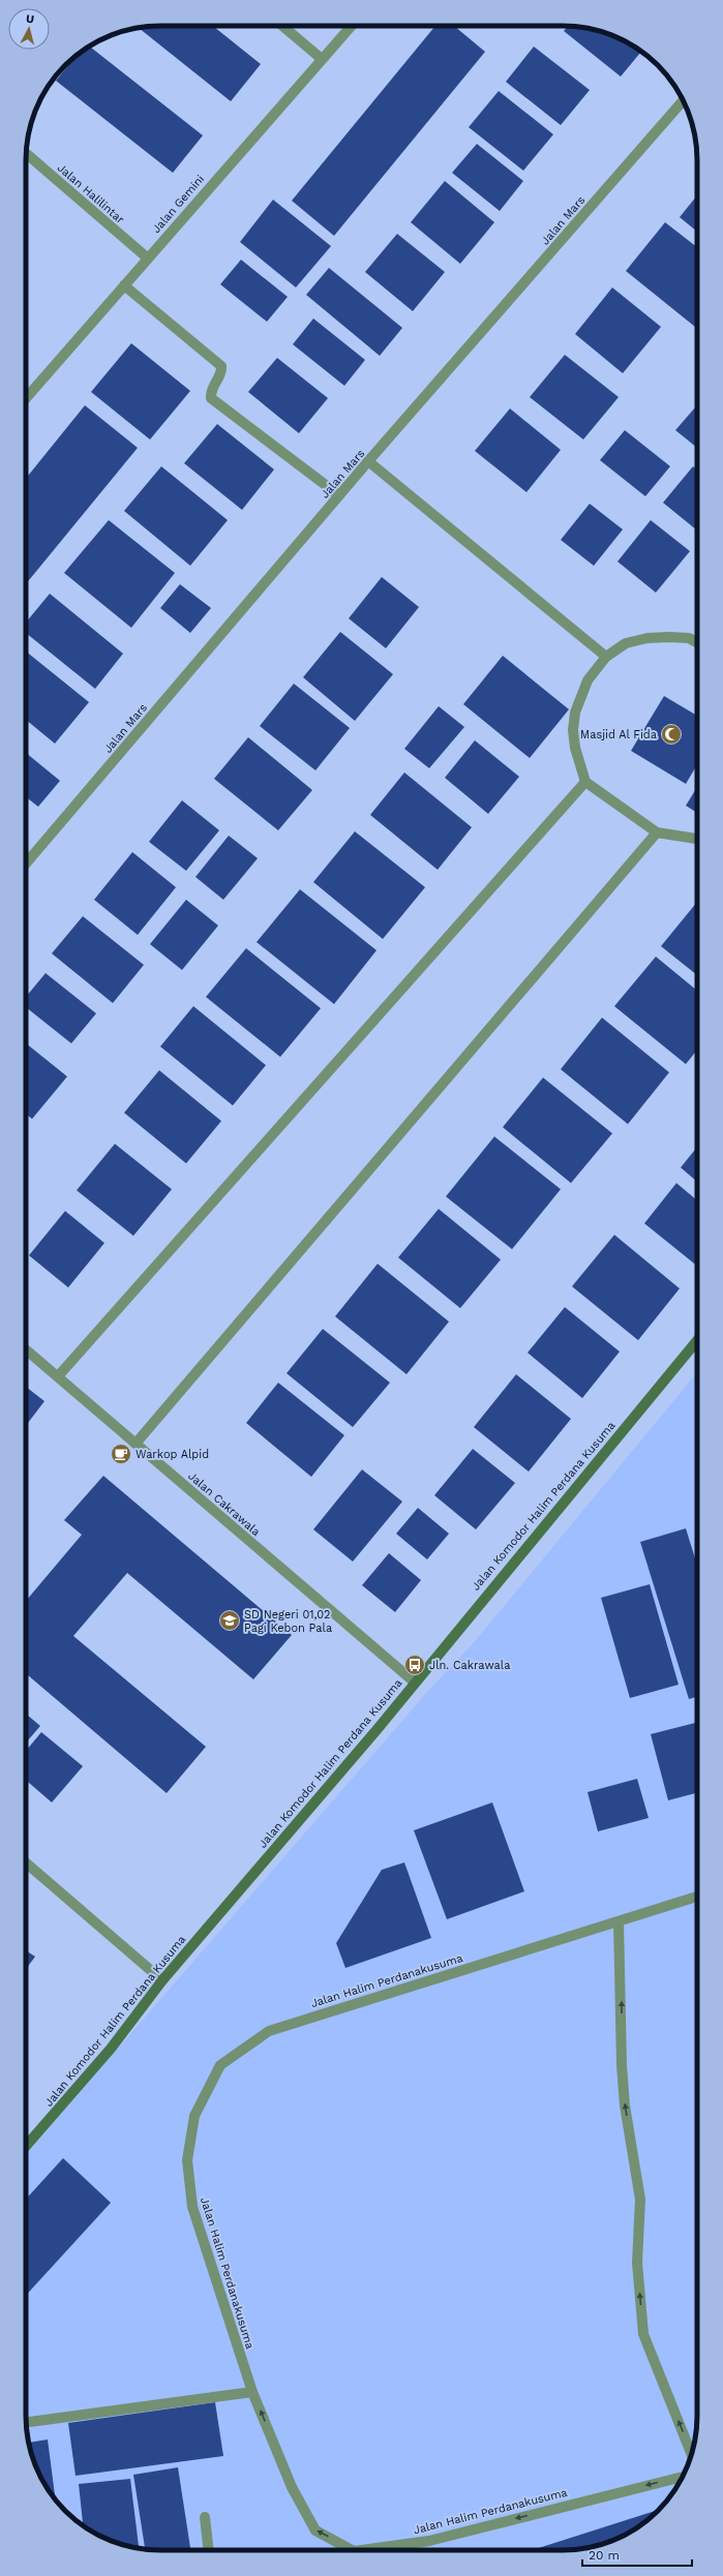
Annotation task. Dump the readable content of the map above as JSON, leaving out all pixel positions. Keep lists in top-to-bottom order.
{
  "streets": {
    "street": [
      "Jalan Halilintar",
      "Jalan Gemini",
      "Jalan Mars",
      "Jalan Cakrawala",
      "Jalan Komodor Halim Perdana Kusuma",
      "Jalan Halim Perdanakusuma"
    ]
  },
  "crossings": [
    ["Jalan Halilintar", "Jalan Gemini"],
    ["Jalan Cakrawala", "Jalan Komodor Halim Perdana Kusuma"]
  ],
  "places": {
    "mosque": ["Masjid Al Fida"],
    "cafe": ["Warkop Alpid"],
    "school or university": ["SD Negeri 01,02 Pagi Kebon Pala"],
    "bus stop": ["Jln. Cakrawala"]
  },
  "scale_bar": "20 m",
  "north": "top"
}
